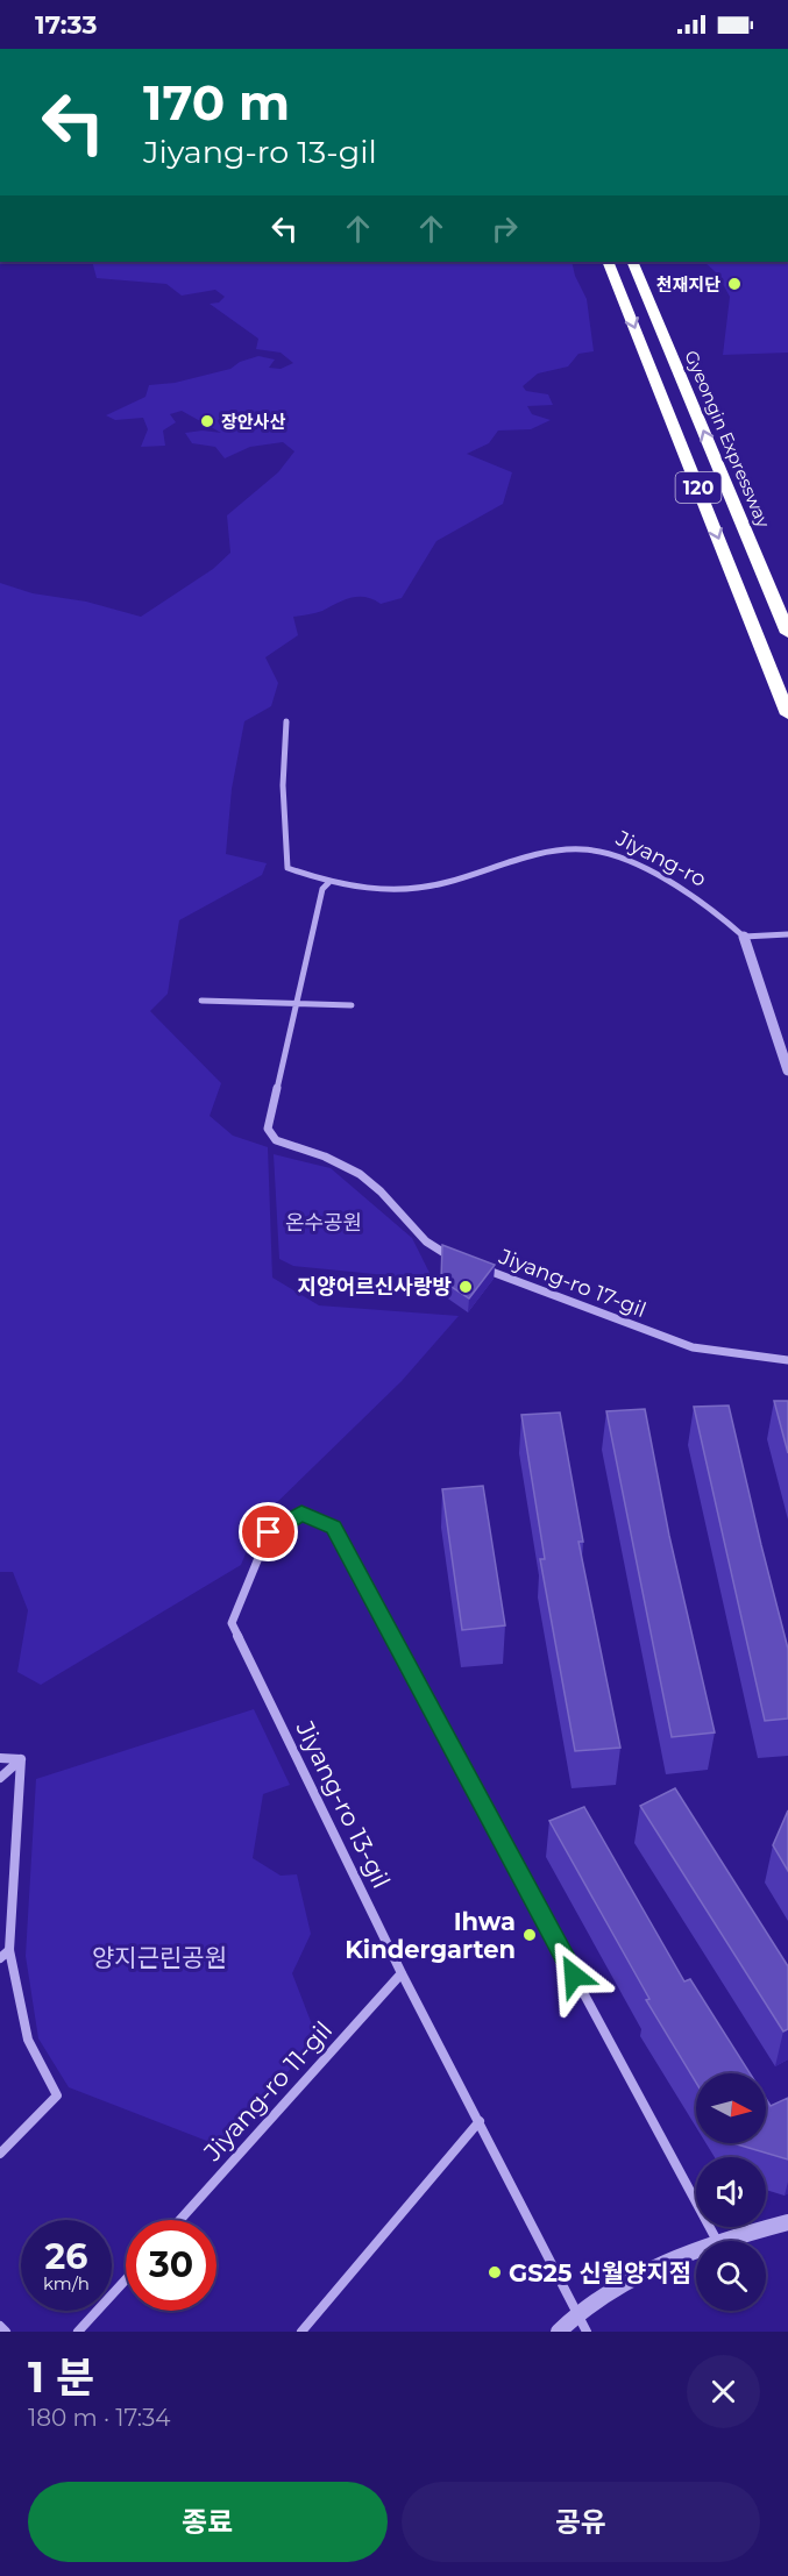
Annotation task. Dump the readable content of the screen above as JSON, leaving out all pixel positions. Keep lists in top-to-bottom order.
{
  "streets": {
    "highway": ["Gyeongin Expressway", "120"],
    "street": [
      "Jiyang-ro",
      "Jiyang-ro 17-gil",
      "Jiyang-ro 13-gil",
      "Jiyang-ro 11-gil"
    ]
  },
  "crossings": [
    ["Jiyang-ro 13-gil", "Jiyang-ro 11-gil"]
  ],
  "parks": ["온수공원", "양지근린공원"],
  "places": [
    "천재지단",
    "장안사산",
    "지양어르신사랑방",
    "Ihwa Kindergarten",
    "GS25 신월양지점"
  ],
  "north": "right",
  "page": {
    "status": "17:33",
    "turn": ["170 m", "Jiyang-ro 13-gil"],
    "speed": "26 km/h",
    "limit": "30",
    "heading": ["1 분", "180 m · 17:34"],
    "buttons": ["종료", "공유"]
  }
}
